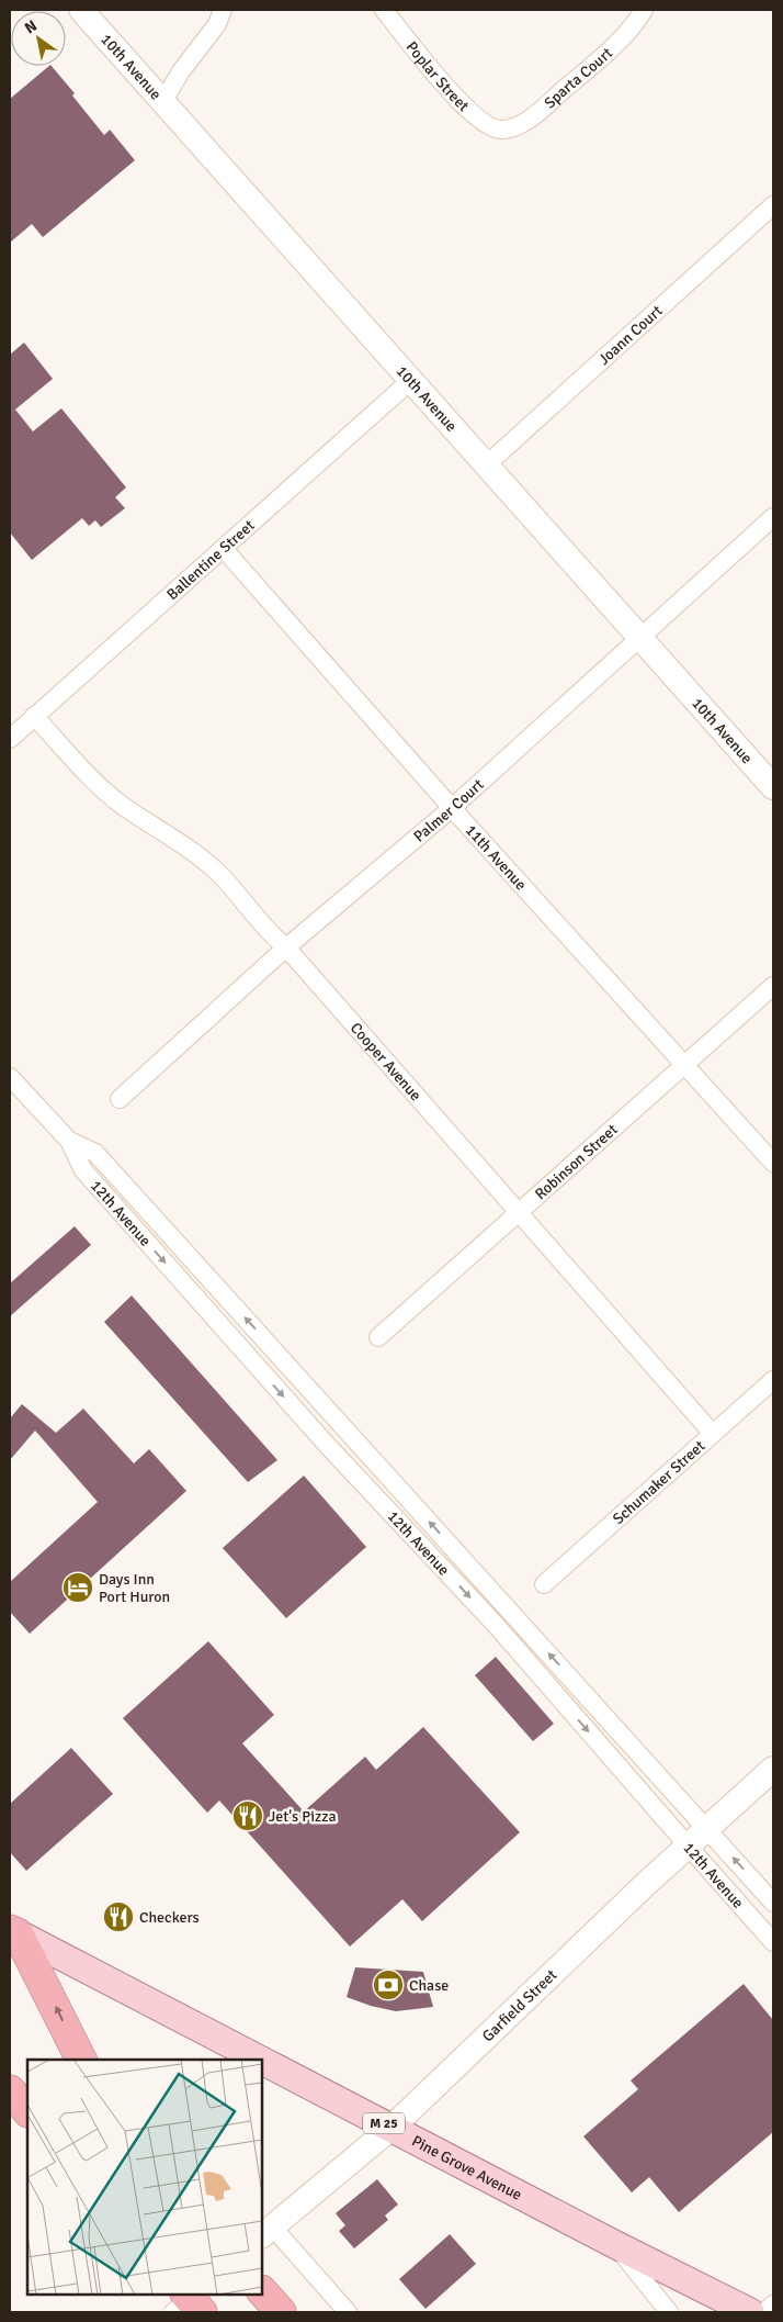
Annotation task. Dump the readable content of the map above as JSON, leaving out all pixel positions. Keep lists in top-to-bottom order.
{
  "streets": {
    "main road": ["M 25", "Pine Grove Avenue"],
    "street": [
      "10th Avenue",
      "Poplar Street",
      "Sparta Court",
      "Joann Court",
      "Ballentine Street",
      "Palmer Court",
      "11th Avenue",
      "Cooper Avenue",
      "Robinson Street",
      "12th Avenue",
      "Schumaker Street",
      "Garfield Street"
    ]
  },
  "crossings": [
    ["10th Avenue", "Joann Court"],
    ["10th Avenue", "Ballentine Street"],
    ["10th Avenue", "Palmer Court"],
    ["Poplar Street", "Sparta Court"],
    ["Ballentine Street", "11th Avenue"],
    ["Ballentine Street", "Cooper Avenue"],
    ["Palmer Court", "11th Avenue"],
    ["Palmer Court", "Cooper Avenue"],
    ["11th Avenue", "Robinson Street"],
    ["Cooper Avenue", "Robinson Street"],
    ["Cooper Avenue", "Schumaker Street"],
    ["12th Avenue", "Garfield Street"],
    ["Garfield Street", "Pine Grove Avenue"]
  ],
  "places": {
    "hotel": ["Days Inn Port Huron"],
    "restaurant": ["Jet's Pizza", "Checkers"],
    "bank": ["Chase"]
  },
  "north": "top left"
}
